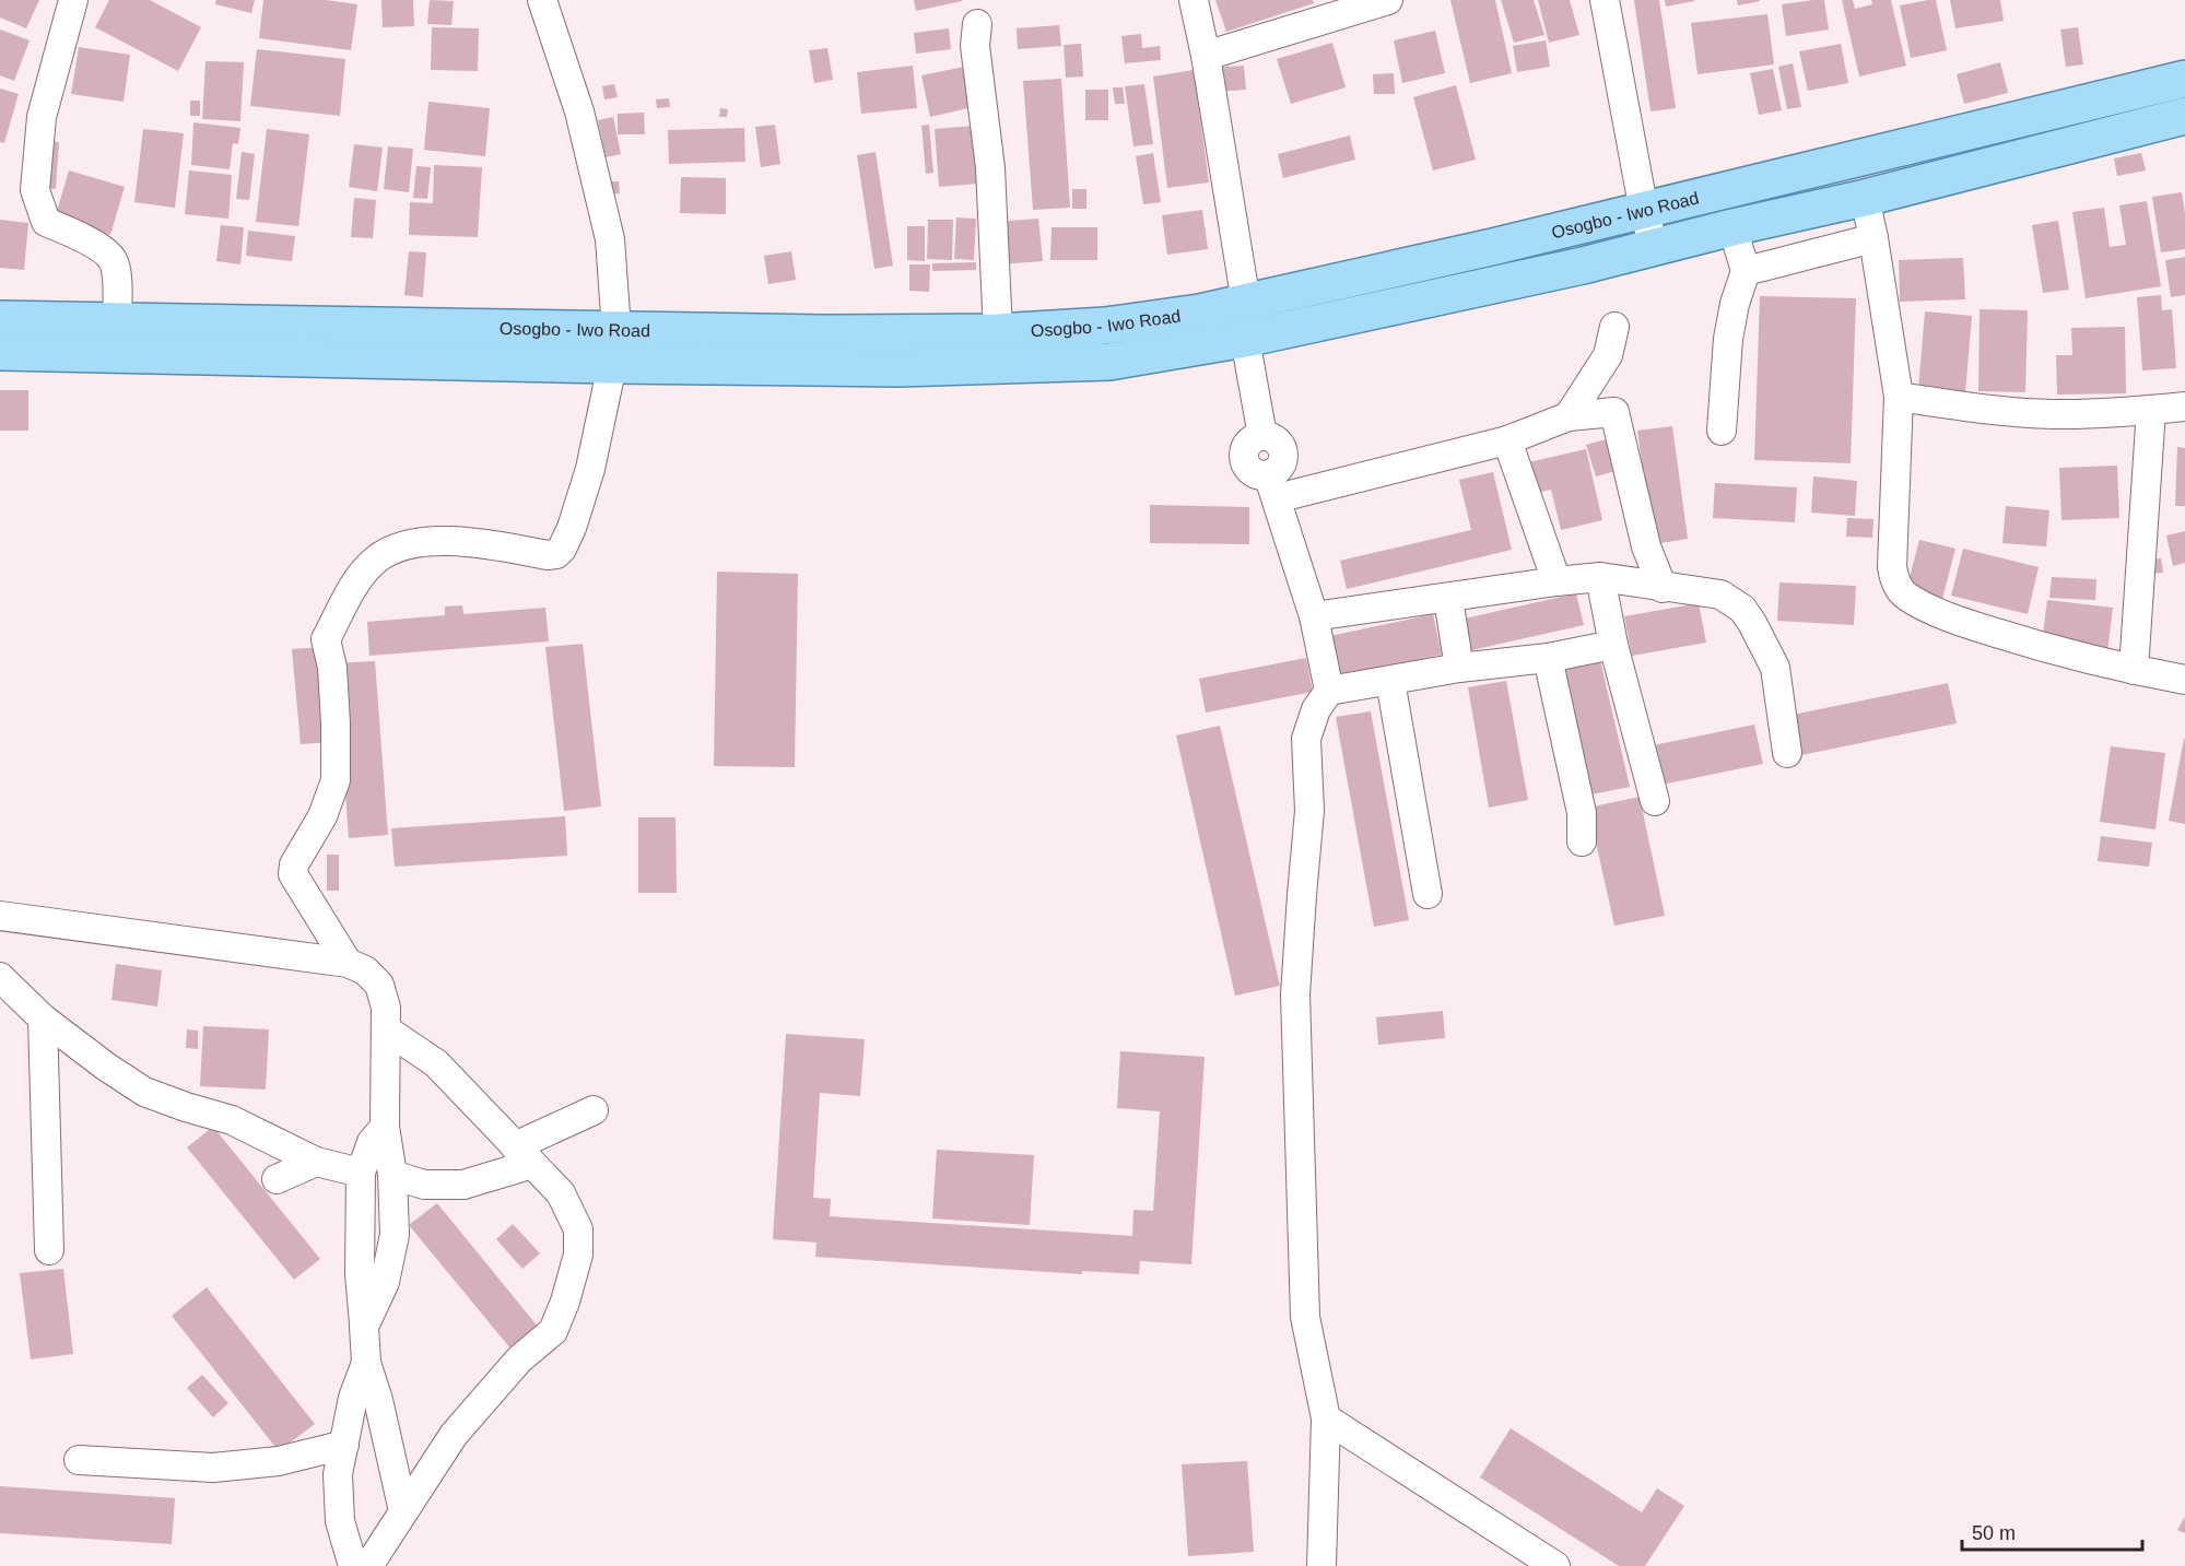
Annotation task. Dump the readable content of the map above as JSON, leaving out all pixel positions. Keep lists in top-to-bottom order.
{
  "streets": {
    "main road": ["Osogbo - Iwo Road"]
  },
  "scale_bar": "50 m"
}
